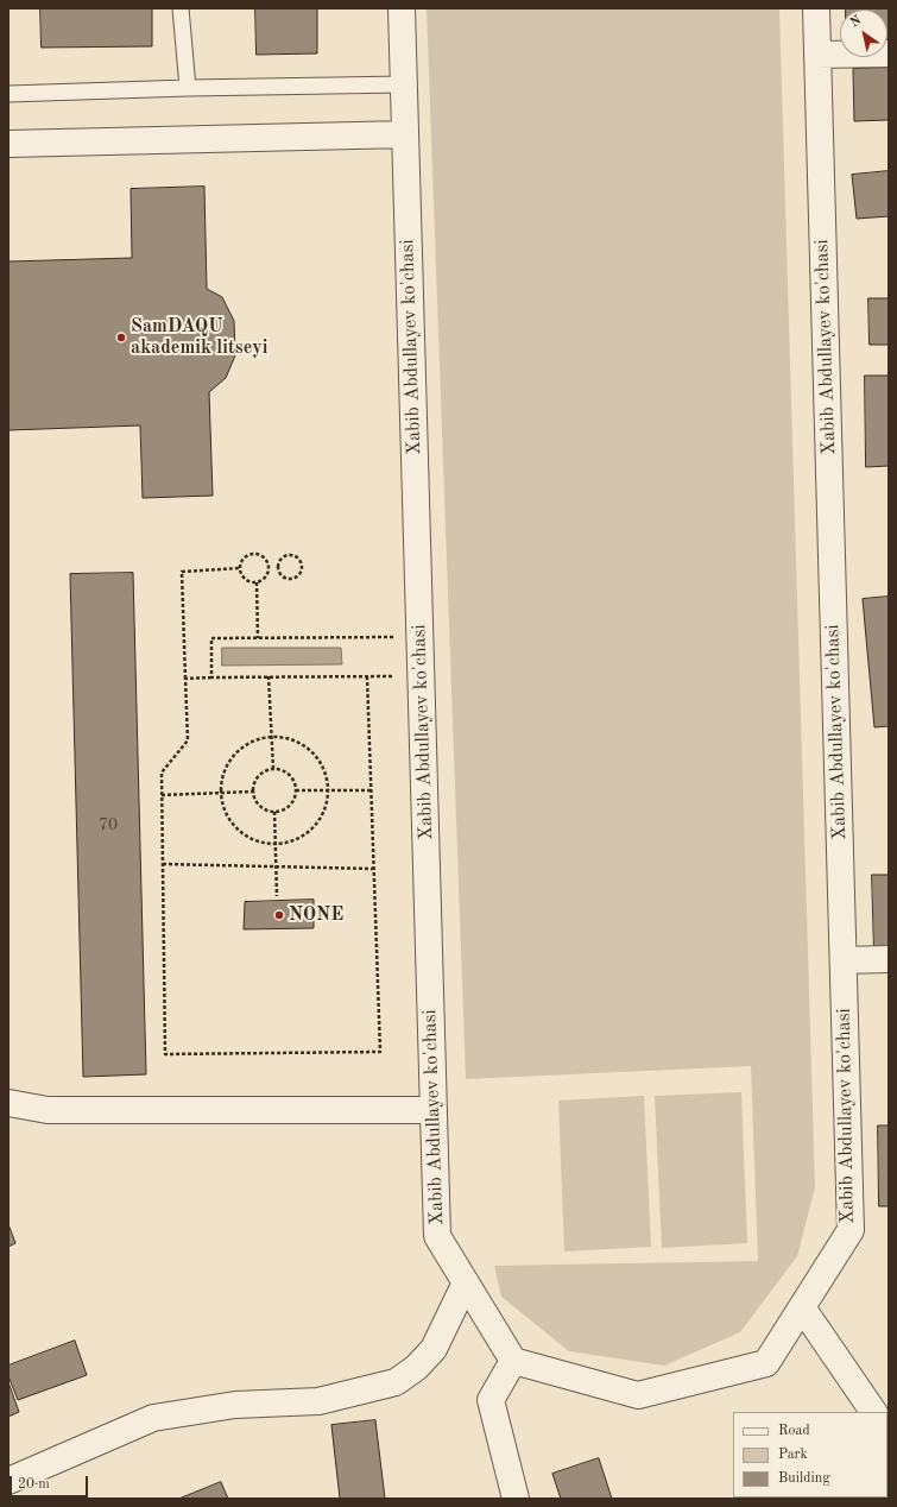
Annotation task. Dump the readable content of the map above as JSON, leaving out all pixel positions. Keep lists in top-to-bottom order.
{
  "streets": {
    "street": ["Xabib Abdullayev ko'chasi"]
  },
  "places": ["SamDAQU akademik litseyi", "NONE"],
  "house_numbers": ["70"],
  "legend": ["Road", "Park", "Building"],
  "scale_bar": "20 m",
  "north": "top left"
}
